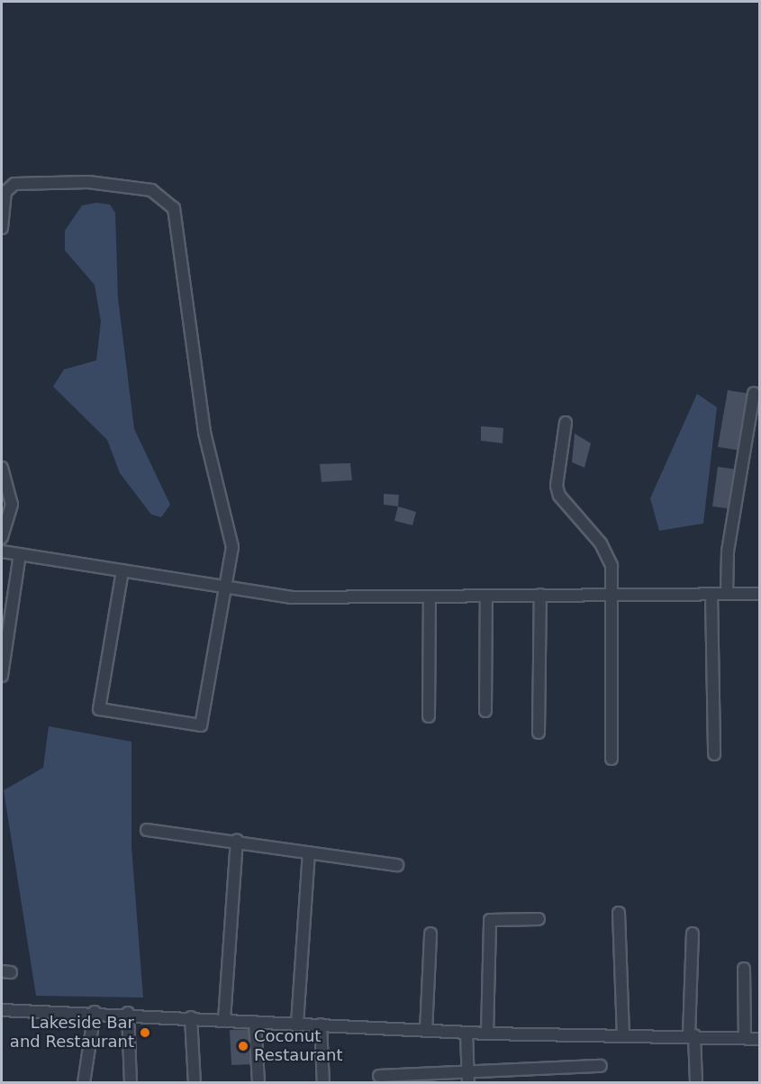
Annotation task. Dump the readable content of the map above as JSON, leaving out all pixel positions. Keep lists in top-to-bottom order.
{
  "places": ["Lakeside Bar and Restaurant", "Coconut Restaurant"]
}
